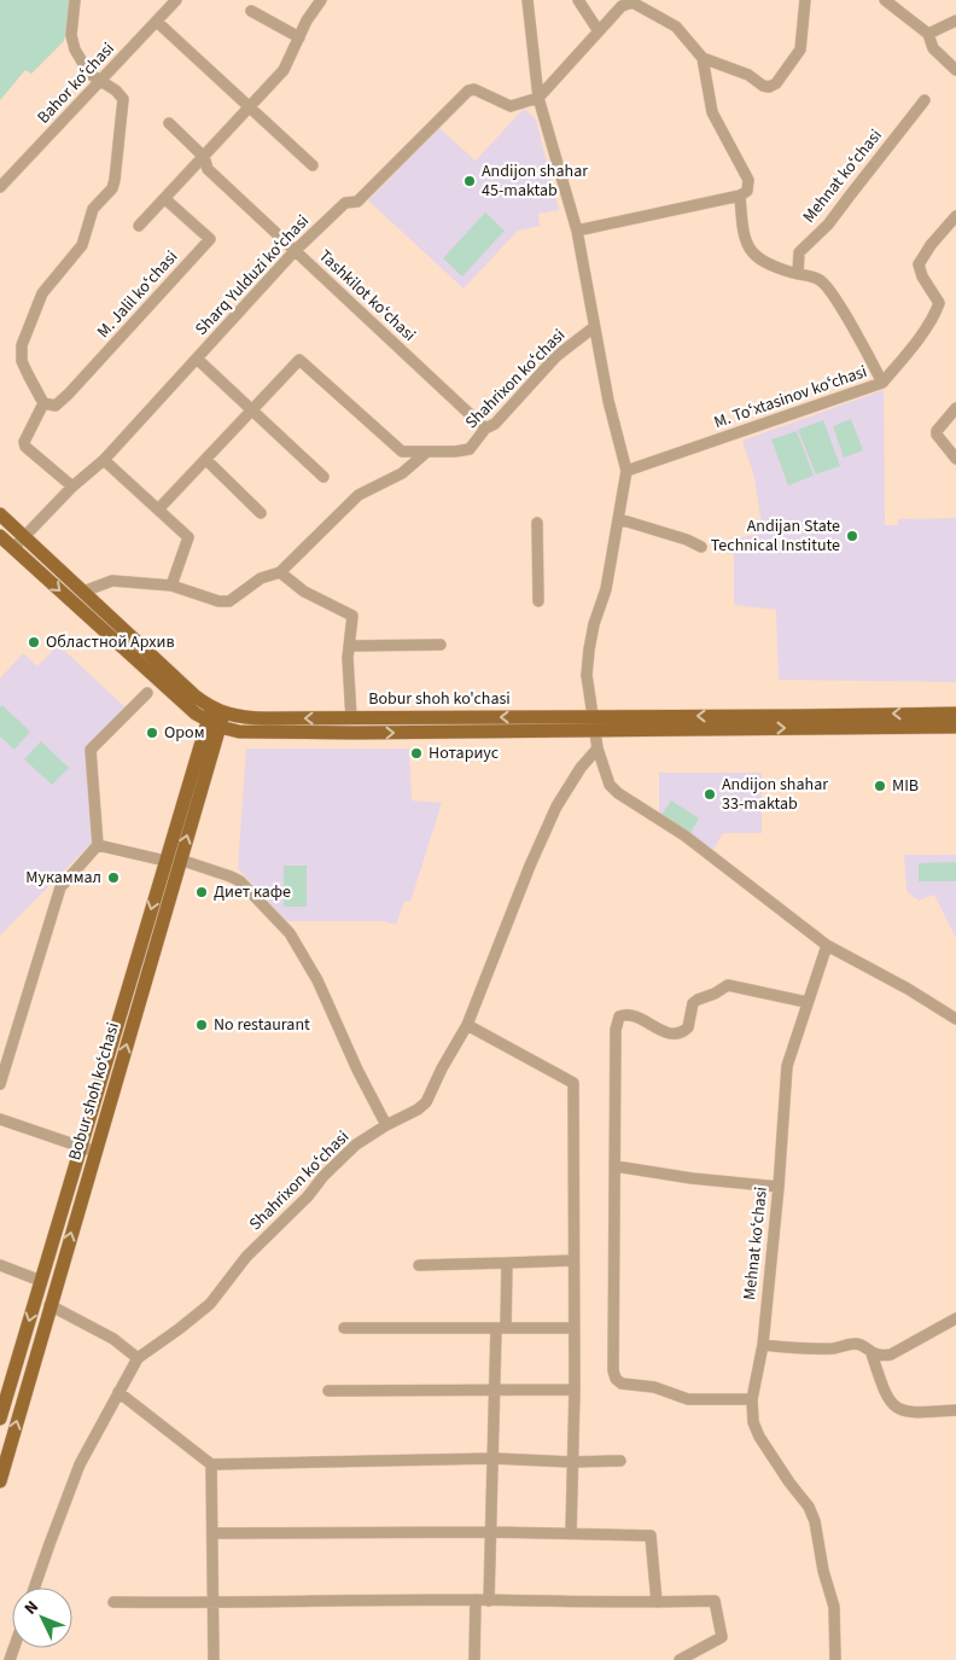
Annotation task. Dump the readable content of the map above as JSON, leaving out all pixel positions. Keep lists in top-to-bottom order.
{
  "streets": {
    "main road": ["Bobur shoh ko'chasi", "Bobur shoh koʻchasi"],
    "street": [
      "Bahor koʻchasi",
      "Mehnat koʻchasi",
      "Sharq Yulduzi koʻchasi",
      "M. Jalil koʻchasi",
      "Tashkilot koʻchasi",
      "Shahrixon koʻchasi",
      "M. Toʻxtasinov koʻchasi"
    ]
  },
  "crossings": [
    ["Mehnat koʻchasi", "M. Toʻxtasinov koʻchasi"],
    ["Sharq Yulduzi koʻchasi", "Tashkilot koʻchasi"],
    ["Sharq Yulduzi koʻchasi", "Bobur shoh ko'chasi"],
    ["Tashkilot koʻchasi", "Shahrixon koʻchasi"],
    ["Bobur shoh ko'chasi", "Bobur shoh koʻchasi"]
  ],
  "places": [
    "Andijon shahar 45-maktab",
    "Andijan State Technical Institute",
    "Областной Архив",
    "Ором",
    "Нотариус",
    "MIB",
    "Andijon shahar 33-maktab",
    "Мукаммал",
    "Диет кафе",
    "No restaurant"
  ],
  "north": "top left"
}
